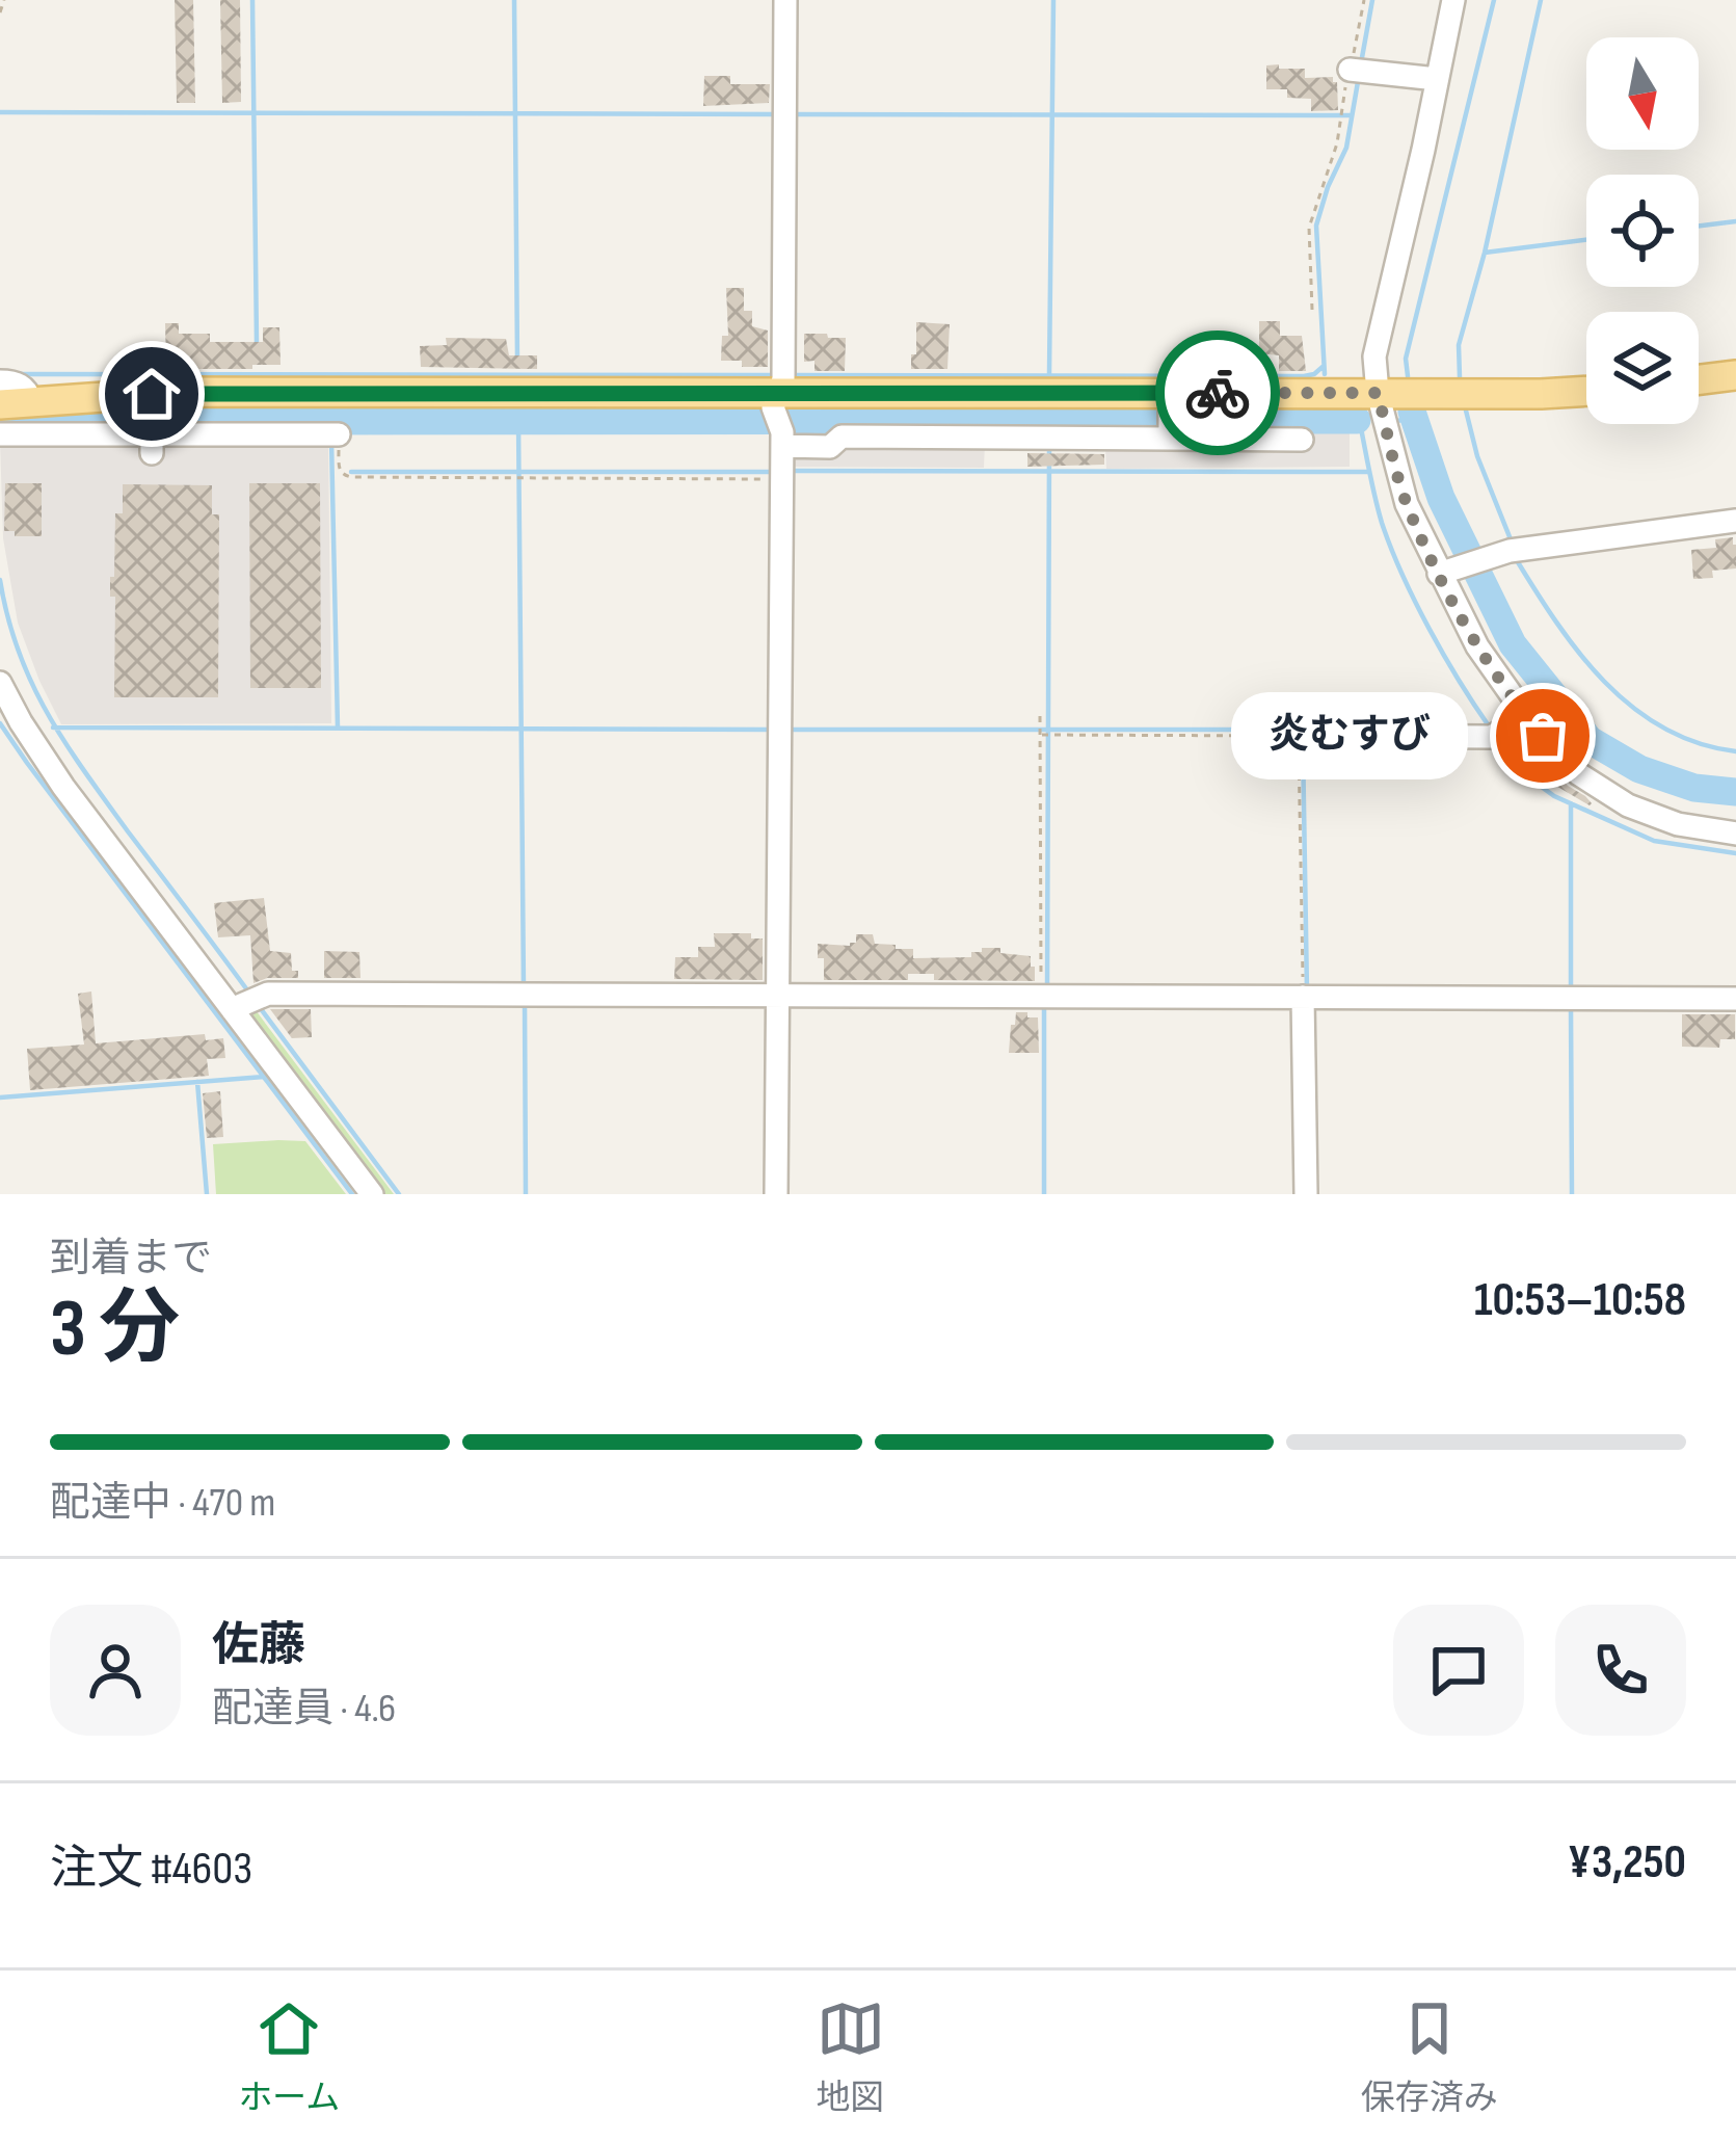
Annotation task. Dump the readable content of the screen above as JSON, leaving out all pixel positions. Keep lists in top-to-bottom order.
{
  "places": ["炎むすび"],
  "north": "bottom",
  "page": {
    "bubble": "炎むすび",
    "heading": ["3 分", "到着まで", "10:53–10:58"],
    "panel": [
      "佐藤",
      "配達員 · 4.6",
      "注文 #4603",
      "¥3,250"
    ],
    "bar": "配達中 · 470 m",
    "tabs": ["ホーム", "地図", "保存済み"]
  }
}
